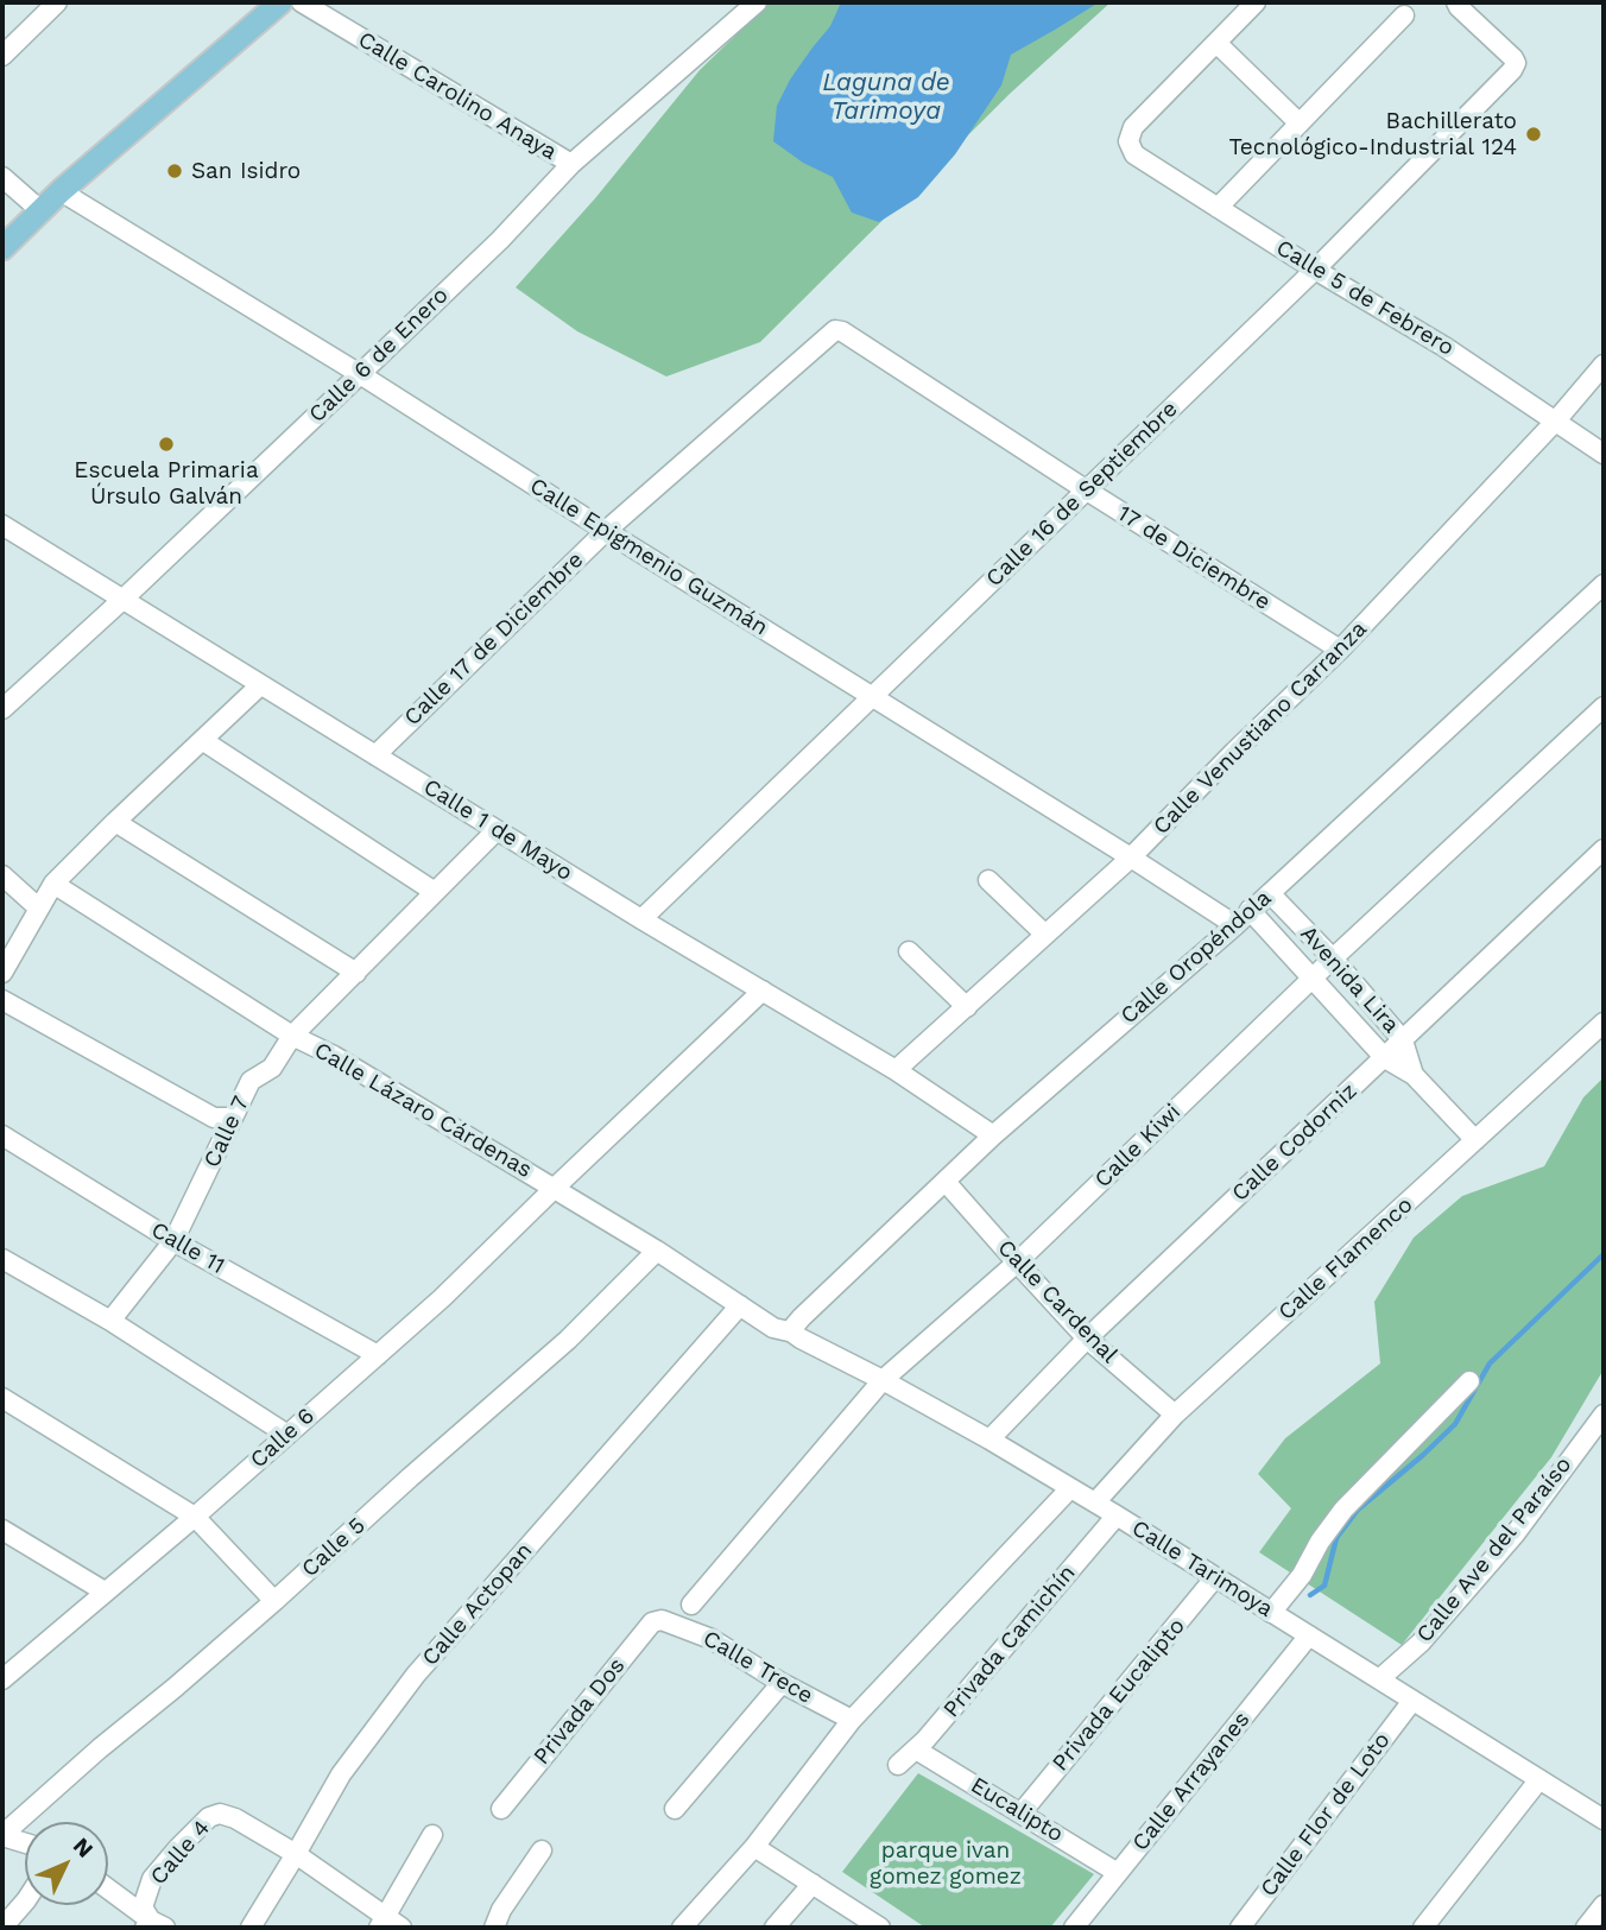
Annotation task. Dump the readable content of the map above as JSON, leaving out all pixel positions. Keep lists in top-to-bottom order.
{
  "streets": {
    "street": [
      "Calle Carolino Anaya",
      "Calle 5 de Febrero",
      "Calle 6 de Enero",
      "Calle 16 de Septiembre",
      "Calle Epigmenio Guzmán",
      "17 de Diciembre",
      "Calle 17 de Diciembre",
      "Calle Venustiano Carranza",
      "Calle 1 de Mayo",
      "Calle Oropéndola",
      "Avenida Lira",
      "Calle Lázaro Cárdenas",
      "Calle 7",
      "Calle Codorniz",
      "Calle Kiwi",
      "Calle 11",
      "Calle Flamenco",
      "Calle Cardenal",
      "Calle 6",
      "Calle 5",
      "Calle Ave del Paraíso",
      "Calle Tarimoya",
      "Calle Actopan",
      "Privada Camichín",
      "Calle Trece",
      "Privada Eucalipto",
      "Privada Dos",
      "Calle Arrayanes",
      "Eucalipto",
      "Calle Flor de Loto",
      "Calle 4"
    ]
  },
  "crossings": [
    ["Calle Carolino Anaya", "Calle 6 de Enero"],
    ["Calle 5 de Febrero", "Calle 16 de Septiembre"],
    ["Calle 5 de Febrero", "Calle Venustiano Carranza"],
    ["Calle 6 de Enero", "Calle Epigmenio Guzmán"],
    ["Calle 6 de Enero", "Calle 1 de Mayo"],
    ["Calle 16 de Septiembre", "Calle Epigmenio Guzmán"],
    ["Calle 16 de Septiembre", "17 de Diciembre"],
    ["Calle 16 de Septiembre", "Calle 1 de Mayo"],
    ["Calle Epigmenio Guzmán", "Calle 17 de Diciembre"],
    ["Calle Epigmenio Guzmán", "Calle Venustiano Carranza"],
    ["Calle Epigmenio Guzmán", "Calle Oropéndola"],
    ["17 de Diciembre", "Calle 17 de Diciembre"],
    ["17 de Diciembre", "Calle Venustiano Carranza"],
    ["Calle 17 de Diciembre", "Calle 1 de Mayo"],
    ["Calle Venustiano Carranza", "Calle 1 de Mayo"],
    ["Calle 1 de Mayo", "Calle Oropéndola"],
    ["Calle 1 de Mayo", "Calle 7"],
    ["Calle 1 de Mayo", "Calle 6"],
    ["Calle Oropéndola", "Avenida Lira"],
    ["Calle Oropéndola", "Calle Lázaro Cárdenas"],
    ["Calle Oropéndola", "Calle Cardenal"],
    ["Calle Oropéndola", "Calle Tarimoya"],
    ["Avenida Lira", "Calle Codorniz"],
    ["Avenida Lira", "Calle Kiwi"],
    ["Avenida Lira", "Calle Flamenco"],
    ["Calle Lázaro Cárdenas", "Calle 7"],
    ["Calle Lázaro Cárdenas", "Calle 6"],
    ["Calle Lázaro Cárdenas", "Calle 5"],
    ["Calle Lázaro Cárdenas", "Calle Tarimoya"],
    ["Calle Lázaro Cárdenas", "Calle Actopan"],
    ["Calle 7", "Calle 11"],
    ["Calle Codorniz", "Calle Cardenal"],
    ["Calle Codorniz", "Calle Tarimoya"],
    ["Calle Kiwi", "Calle Cardenal"],
    ["Calle Kiwi", "Calle Tarimoya"],
    ["Calle 11", "Calle 6"],
    ["Calle Flamenco", "Calle Cardenal"],
    ["Calle Flamenco", "Calle Tarimoya"],
    ["Calle Ave del Paraíso", "Calle Tarimoya"],
    ["Calle Tarimoya", "Privada Camichín"],
    ["Calle Tarimoya", "Privada Eucalipto"],
    ["Calle Tarimoya", "Calle Arrayanes"],
    ["Calle Tarimoya", "Calle Flor de Loto"],
    ["Calle Actopan", "Calle 4"],
    ["Privada Camichín", "Eucalipto"],
    ["Calle Trece", "Privada Dos"],
    ["Privada Eucalipto", "Eucalipto"],
    ["Calle Arrayanes", "Eucalipto"]
  ],
  "water": ["Laguna de Tarimoya"],
  "parks": ["parque ivan gomez gomez"],
  "places": ["Bachillerato Tecnológico-Industrial 124", "San Isidro", "Escuela Primaria Úrsulo Galván"],
  "north": "top right"
}
